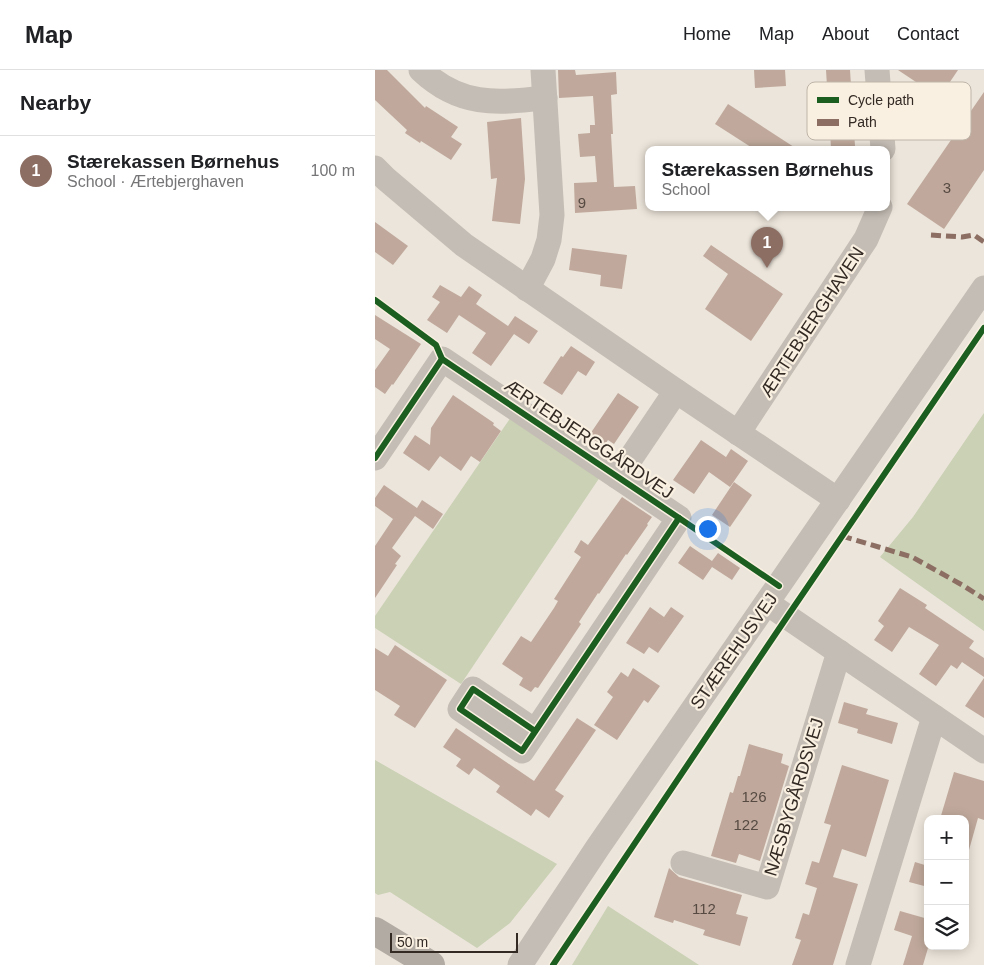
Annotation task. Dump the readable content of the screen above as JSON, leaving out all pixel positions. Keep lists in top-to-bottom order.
{
  "streets": {
    "street": [
      "ÆRTEBJERGHAVEN",
      "ÆRTEBJERGGÅRDVEJ",
      "STÆREHUSVEJ",
      "NÆSBYGÅRDSVEJ"
    ]
  },
  "house_numbers": [
    "3",
    "9",
    "126",
    "122",
    "112"
  ],
  "legend": ["Cycle path", "Path"],
  "scale_bar": "50 m",
  "page": {
    "header": "Map",
    "nav": [
      "Home",
      "Map",
      "About",
      "Contact"
    ],
    "heading": "Nearby",
    "list": [
      {
        "mark": "1",
        "name": "Stærekassen Børnehus",
        "note": "School · Ærtebjerghaven",
        "value": "100 m"
      }
    ],
    "popup": ["Stærekassen Børnehus", "School"],
    "pins": "1",
    "map_buttons": ["+", "−"],
    "scale": "50 m"
  }
}
